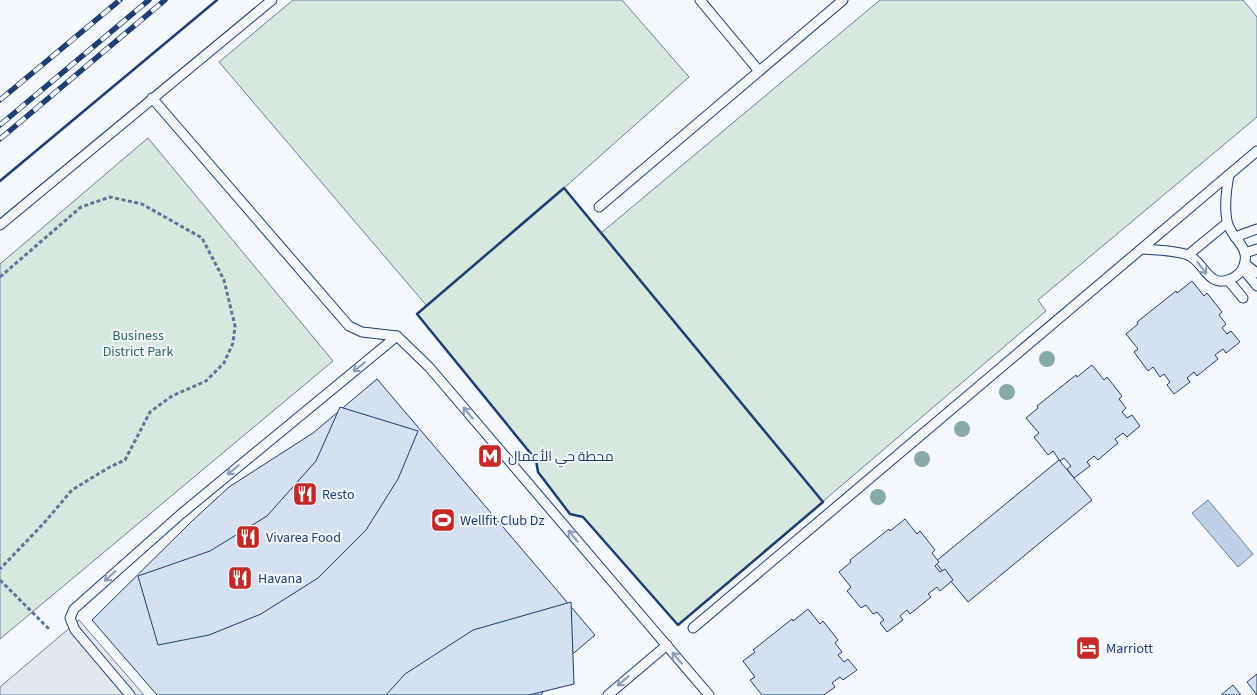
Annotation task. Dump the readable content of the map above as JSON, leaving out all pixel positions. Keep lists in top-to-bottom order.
{
  "parks": ["Business District Park"],
  "places": {
    "metro station": ["محطة حي الأعمال"],
    "restaurant": ["Resto", "Vivarea Food", "Havana"],
    "sports": ["Wellfit Club Dz"],
    "hotel": ["Marriott"]
  }
}
